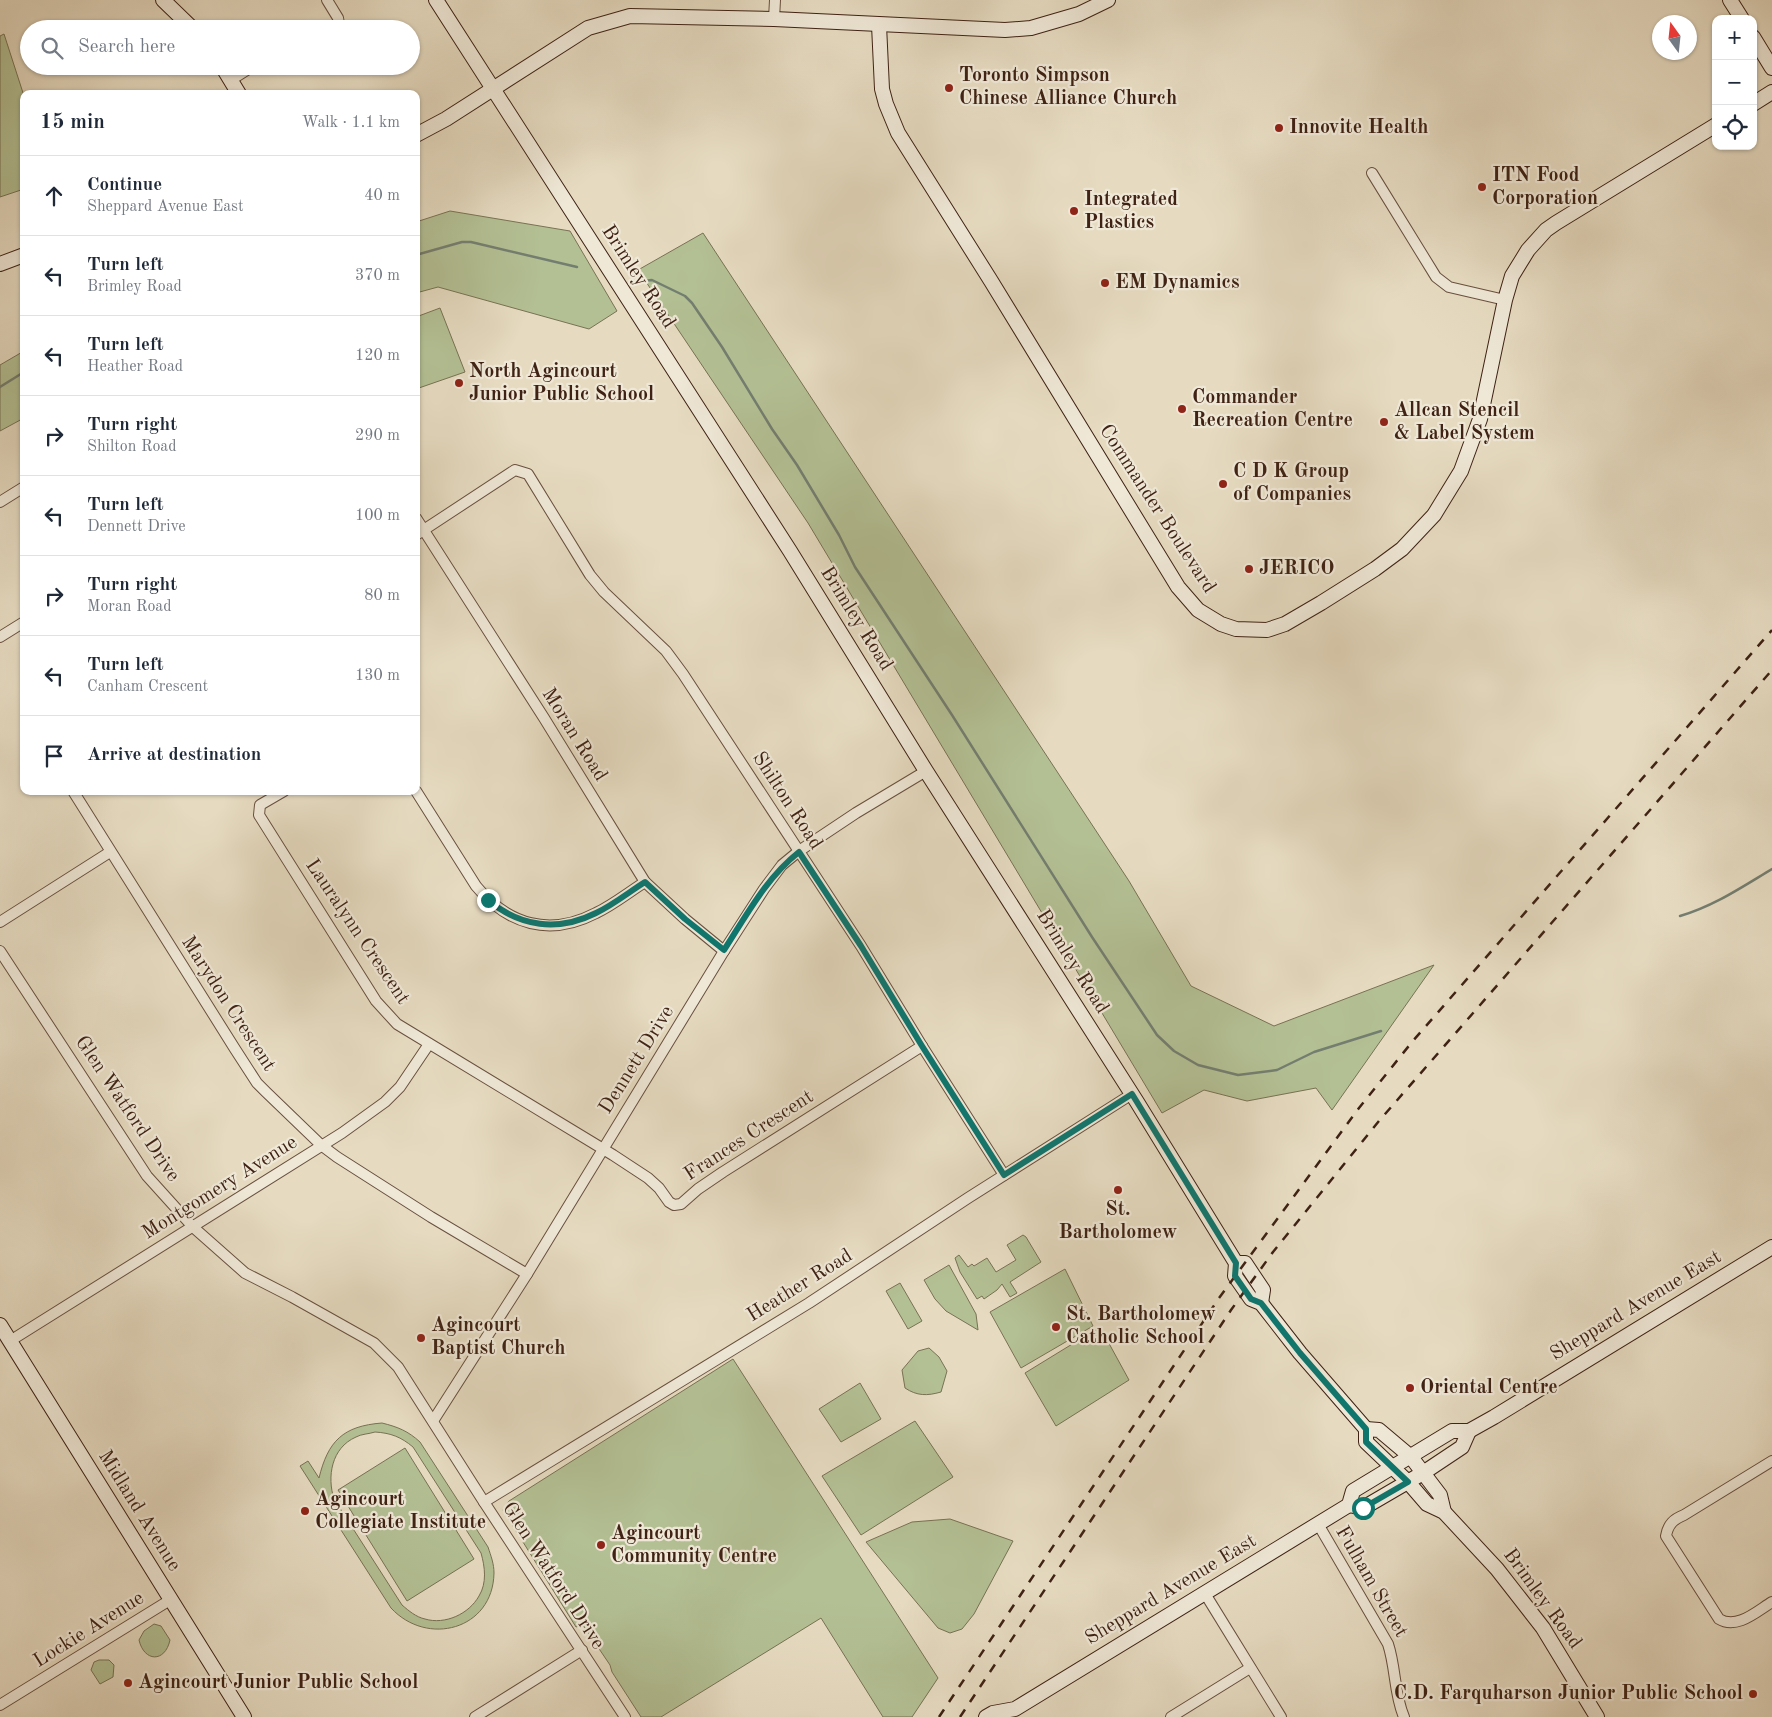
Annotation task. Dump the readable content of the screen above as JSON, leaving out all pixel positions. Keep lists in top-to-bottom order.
{
  "streets": {
    "main road": [
      "Brimley Road",
      "Commander Boulevard",
      "Sheppard Avenue East",
      "Midland Avenue"
    ],
    "street": [
      "Moran Road",
      "Shilton Road",
      "Lauralynn Crescent",
      "Marydon Crescent",
      "Dennett Drive",
      "Glen Watford Drive",
      "Frances Crescent",
      "Montgomery Avenue",
      "Heather Road",
      "Fulham Street",
      "Lockie Avenue"
    ]
  },
  "crossings": [
    ["Brimley Road", "Dennett Drive"],
    ["Brimley Road", "Heather Road"],
    ["Brimley Road", "Sheppard Avenue East"],
    ["Moran Road", "Shilton Road"],
    ["Moran Road", "Dennett Drive"],
    ["Shilton Road", "Dennett Drive"],
    ["Shilton Road", "Frances Crescent"],
    ["Shilton Road", "Heather Road"],
    ["Lauralynn Crescent", "Dennett Drive"],
    ["Lauralynn Crescent", "Frances Crescent"],
    ["Lauralynn Crescent", "Montgomery Avenue"],
    ["Marydon Crescent", "Dennett Drive"],
    ["Marydon Crescent", "Montgomery Avenue"],
    ["Dennett Drive", "Glen Watford Drive"],
    ["Dennett Drive", "Frances Crescent"],
    ["Glen Watford Drive", "Montgomery Avenue"],
    ["Glen Watford Drive", "Heather Road"],
    ["Montgomery Avenue", "Midland Avenue"],
    ["Sheppard Avenue East", "Fulham Street"],
    ["Midland Avenue", "Lockie Avenue"]
  ],
  "places": [
    "Toronto Simpson Chinese Alliance Church",
    "Innovite Health",
    "ITN Food Corporation",
    "Integrated Plastics",
    "EM Dynamics",
    "North Agincourt Junior Public School",
    "Commander Recreation Centre",
    "Allcan Stencil & Label System",
    "C D K Group of Companies",
    "JERICO",
    "St. Bartholomew",
    "St. Bartholomew Catholic School",
    "Agincourt Baptist Church",
    "Oriental Centre",
    "Agincourt Collegiate Institute",
    "Agincourt Community Centre",
    "Agincourt Junior Public School",
    "C.D. Farquharson Junior Public School"
  ],
  "north": "top",
  "page": {
    "map_buttons": ["+", "−"],
    "search": "Search here",
    "heading": ["15 min", "Walk · 1.1 km"],
    "list": [
      ["Continue", "Sheppard Avenue East", "40 m"],
      ["Turn left", "Brimley Road", "370 m"],
      ["Turn left", "Heather Road", "120 m"],
      ["Turn right", "Shilton Road", "290 m"],
      ["Turn left", "Dennett Drive", "100 m"],
      ["Turn right", "Moran Road", "80 m"],
      ["Turn left", "Canham Crescent", "130 m"],
      "Arrive at destination"
    ]
  }
}
